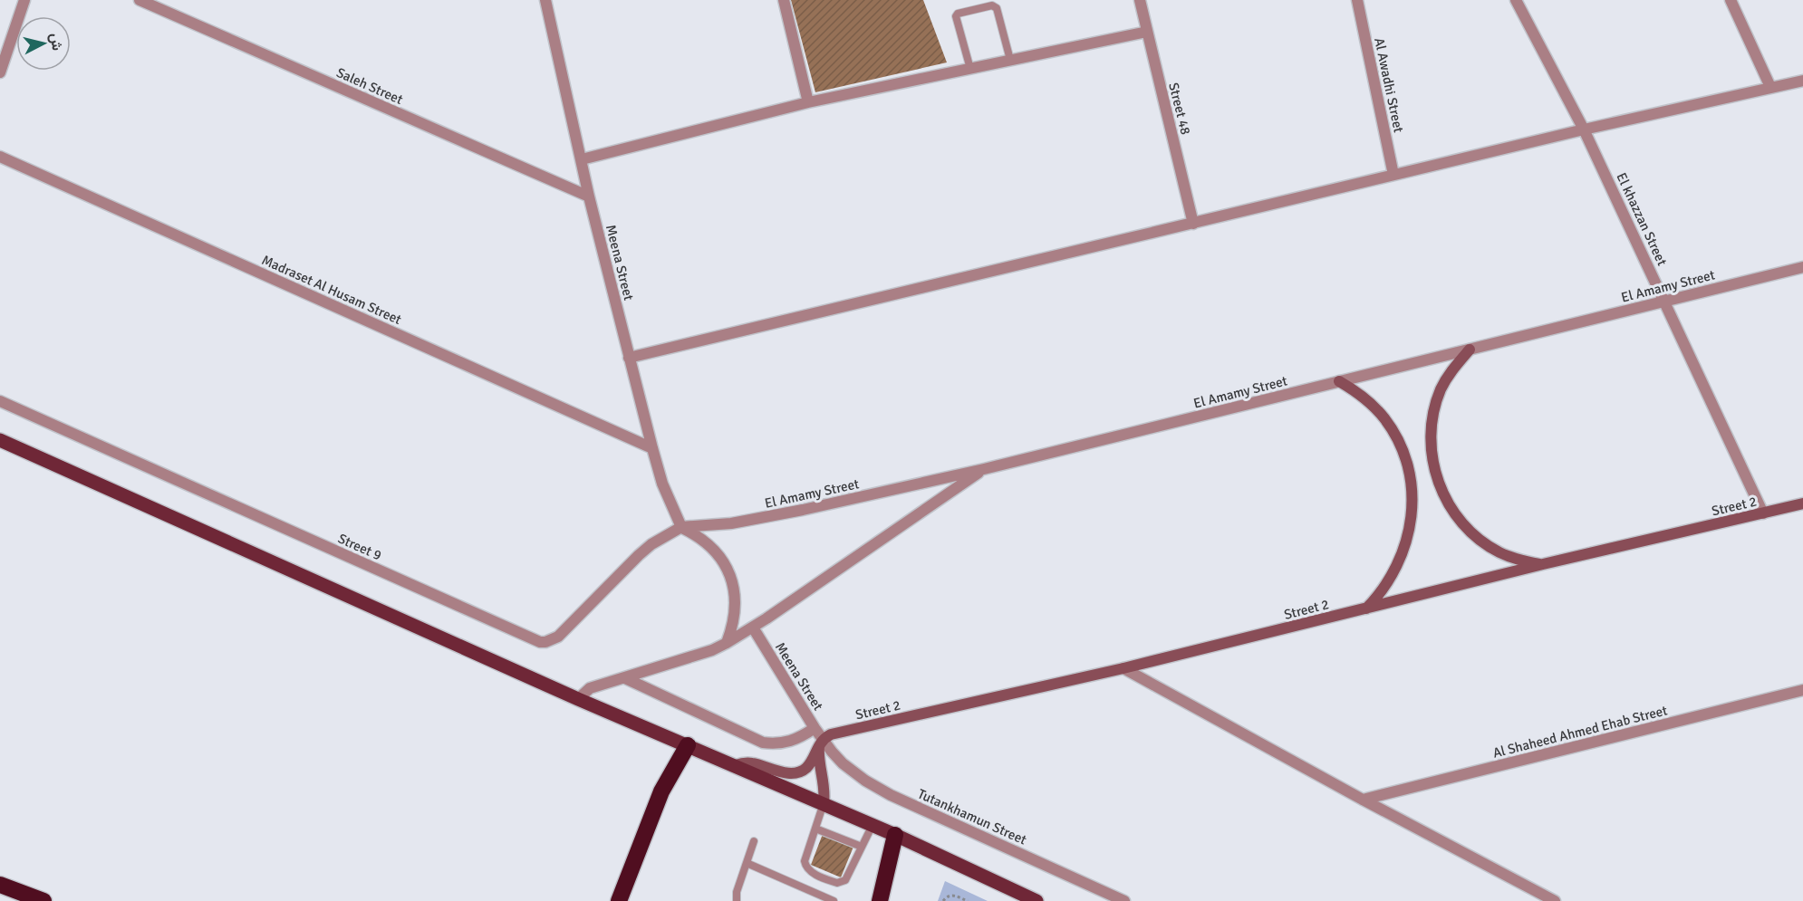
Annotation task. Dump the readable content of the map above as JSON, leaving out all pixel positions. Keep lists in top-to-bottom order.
{
  "streets": {
    "street": [
      "Al Awadhi Street",
      "Saleh Street",
      "Street 48",
      "El khazzan Street",
      "Meena Street",
      "El Amamy Street",
      "Madraset Al Husam Street",
      "Street 2",
      "Street 9",
      "Al Shaheed Ahmed Ehab Street",
      "Tutankhamun Street"
    ]
  },
  "crossings": [
    ["Saleh Street", "Meena Street"],
    ["El khazzan Street", "El Amamy Street"],
    ["El khazzan Street", "Street 2"],
    ["Meena Street", "El Amamy Street"],
    ["Meena Street", "Madraset Al Husam Street"],
    ["Meena Street", "Street 2"],
    ["Meena Street", "Street 9"],
    ["Meena Street", "Tutankhamun Street"],
    ["El Amamy Street", "Street 9"],
    ["Street 2", "Tutankhamun Street"]
  ],
  "north": "right"
}
